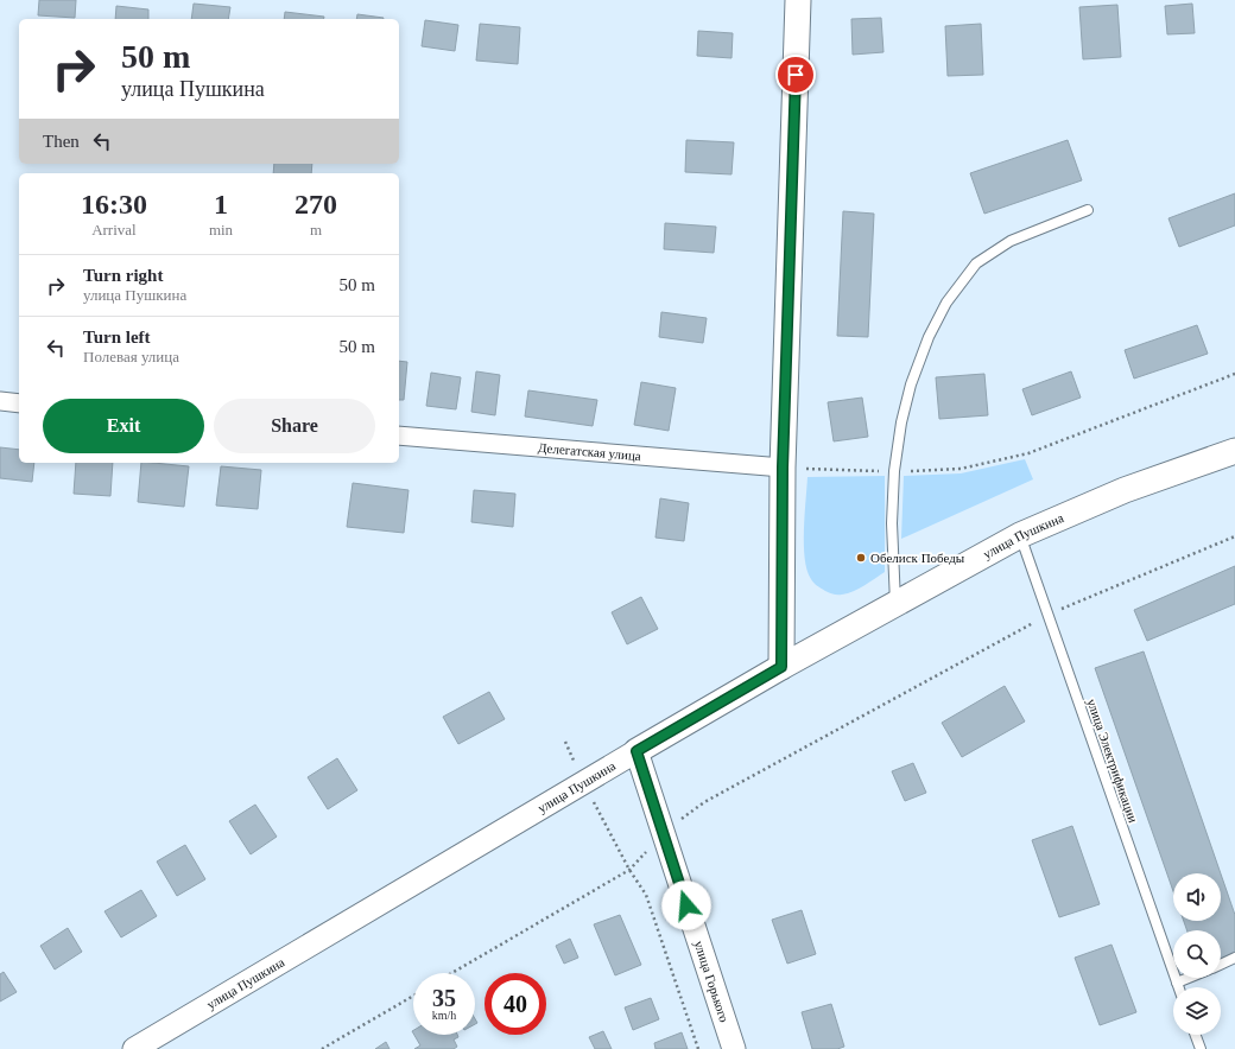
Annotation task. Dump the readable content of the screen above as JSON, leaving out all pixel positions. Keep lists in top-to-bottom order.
{
  "streets": {
    "main road": ["улица Пушкина"],
    "street": ["Делегатская улица", "улица Горького"],
    "lane": ["улица Электрификации"]
  },
  "crossings": [
    ["улица Пушкина", "улица Электрификации"],
    ["улица Пушкина", "улица Горького"]
  ],
  "places": ["Обелиск Победы"],
  "page": {
    "turn": ["50 m", "улица Пушкина"],
    "then": "Then",
    "eta": [
      "16:30",
      "Arrival",
      "1",
      "min",
      "270",
      "m"
    ],
    "list": [
      {
        "name": "Turn right",
        "note": "улица Пушкина",
        "value": "50 m"
      },
      {
        "name": "Turn left",
        "note": "Полевая улица",
        "value": "50 m"
      }
    ],
    "buttons": ["Exit", "Share"],
    "speed": "35 km/h",
    "limit": "40"
  }
}
